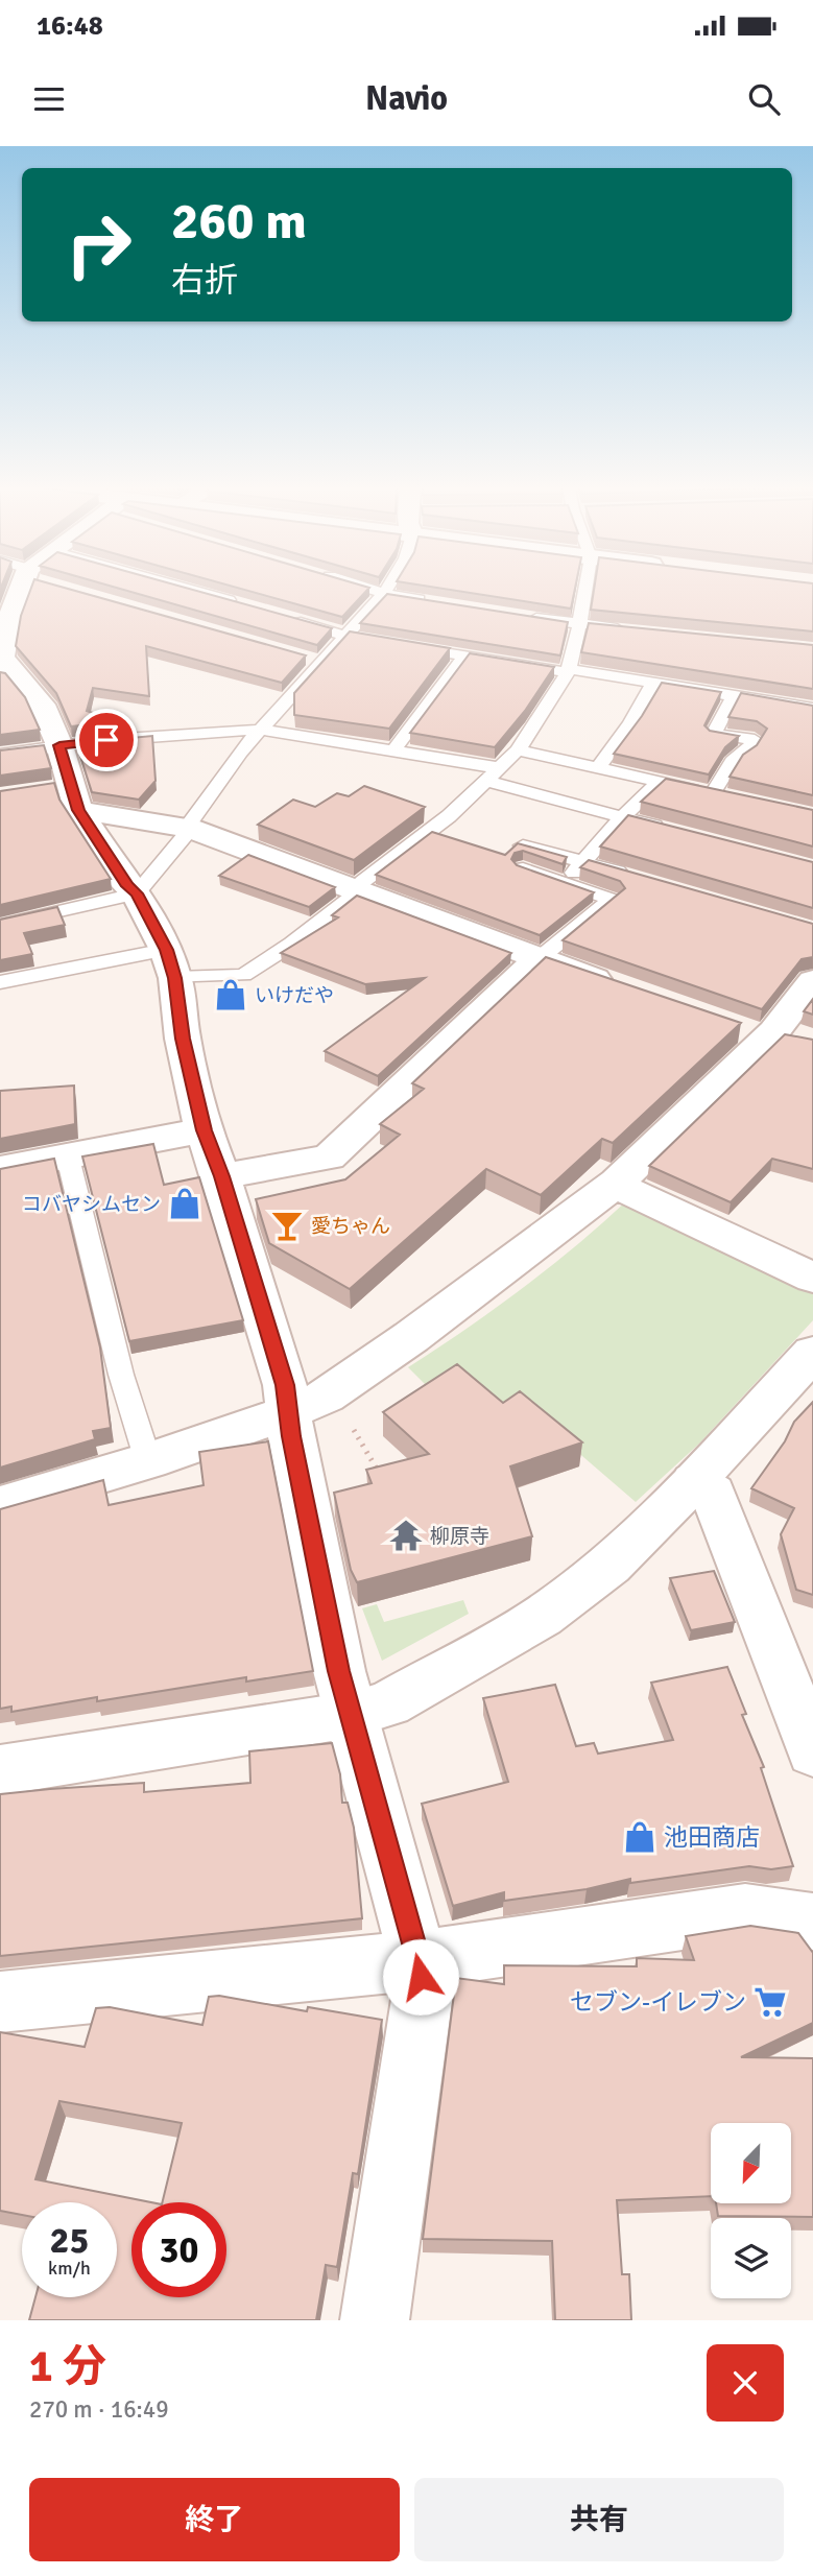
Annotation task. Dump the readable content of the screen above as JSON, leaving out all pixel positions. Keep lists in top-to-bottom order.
{
  "places": {
    "shop": ["いけだや", "コバヤシムセン", "池田商店"],
    "bar": ["愛ちゃん"],
    "temple": ["柳原寺"],
    "supermarket": ["セブン-イレブン"]
  },
  "north": "bottom left",
  "page": {
    "status": "16:48",
    "header": "Navio",
    "turn": ["260 m", "右折"],
    "speed": "25 km/h",
    "limit": "30",
    "heading": ["1 分", "270 m · 16:49"],
    "buttons": ["終了", "共有"]
  }
}
